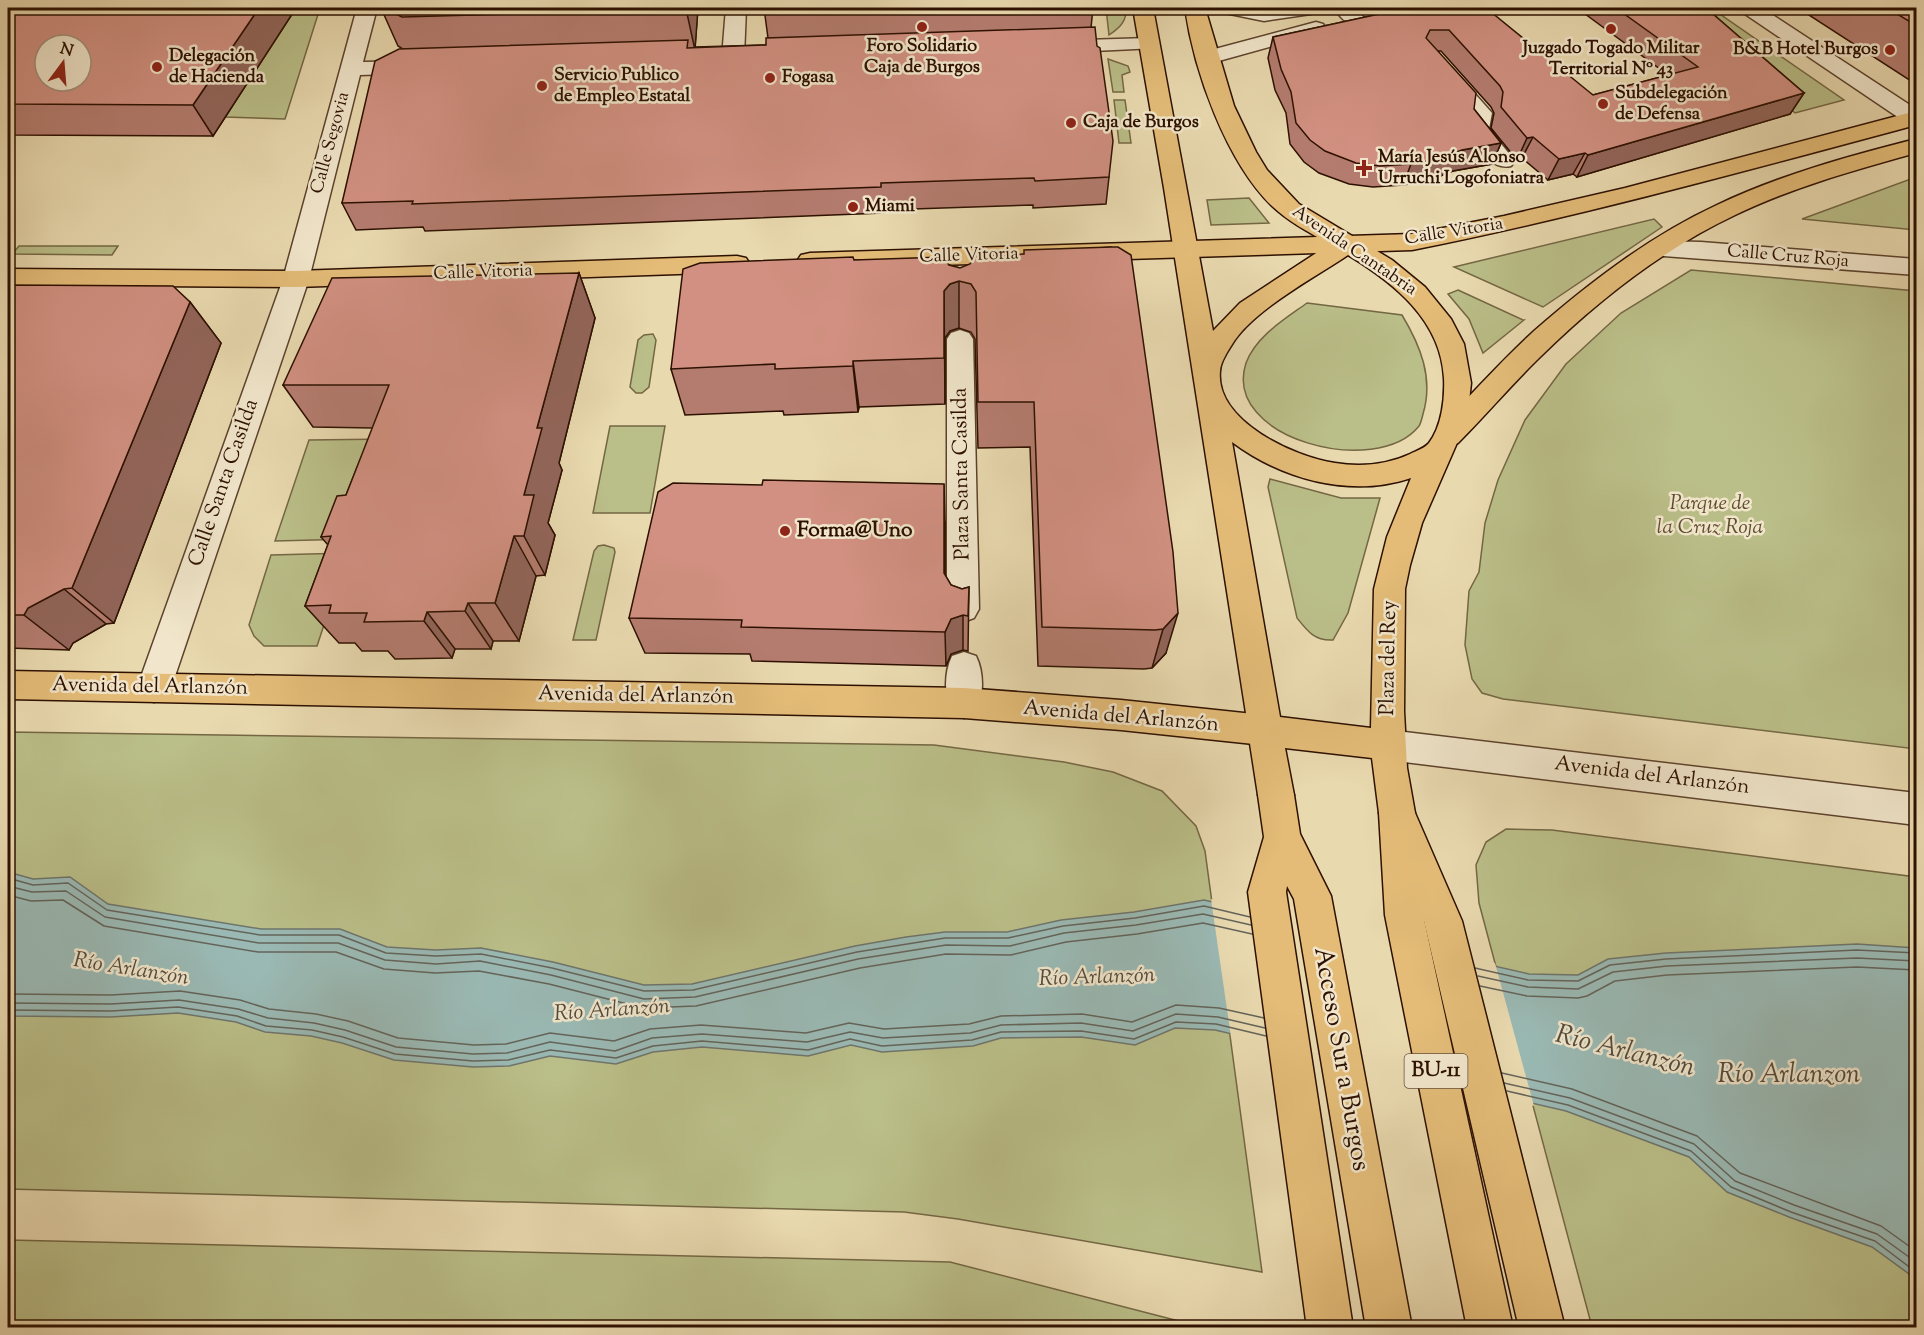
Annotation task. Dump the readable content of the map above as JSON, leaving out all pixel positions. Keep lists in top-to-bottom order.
{
  "streets": {
    "main road": [
      "Calle Vitoria",
      "Avenida Cantabria",
      "Plaza del Rey",
      "Avenida del Arlanzón",
      "Acceso Sur a Burgos",
      "BU-11"
    ],
    "street": [
      "Calle Segovia",
      "Calle Cruz Roja",
      "Plaza Santa Casilda",
      "Calle Santa Casilda"
    ]
  },
  "crossings": [
    ["Calle Segovia", "Calle Vitoria"],
    ["Calle Segovia", "Calle Santa Casilda"],
    ["Calle Vitoria", "Avenida Cantabria"],
    ["Calle Vitoria", "Calle Santa Casilda"],
    ["Avenida Cantabria", "Plaza del Rey"],
    ["Calle Santa Casilda", "Avenida del Arlanzón"],
    ["Plaza del Rey", "Avenida del Arlanzón"],
    ["Plaza del Rey", "Acceso Sur a Burgos"],
    ["Avenida del Arlanzón", "Acceso Sur a Burgos"]
  ],
  "water": ["Río Arlanzón", "Río Arlanzon"],
  "parks": ["Parque de la Cruz Roja"],
  "places": {
    "other": [
      "Foro Solidario Caja de Burgos",
      "Juzgado Togado Militar Territorial Nº 43",
      "B&B Hotel Burgos",
      "Delegación de Hacienda",
      "Fogasa",
      "Servicio Publico de Empleo Estatal",
      "Subdelegación de Defensa",
      "Caja de Burgos",
      "Miami",
      "Forma@Uno"
    ],
    "health": ["María Jesús Alonso Urruchi Logofoniatra"]
  },
  "north": "top"
}
